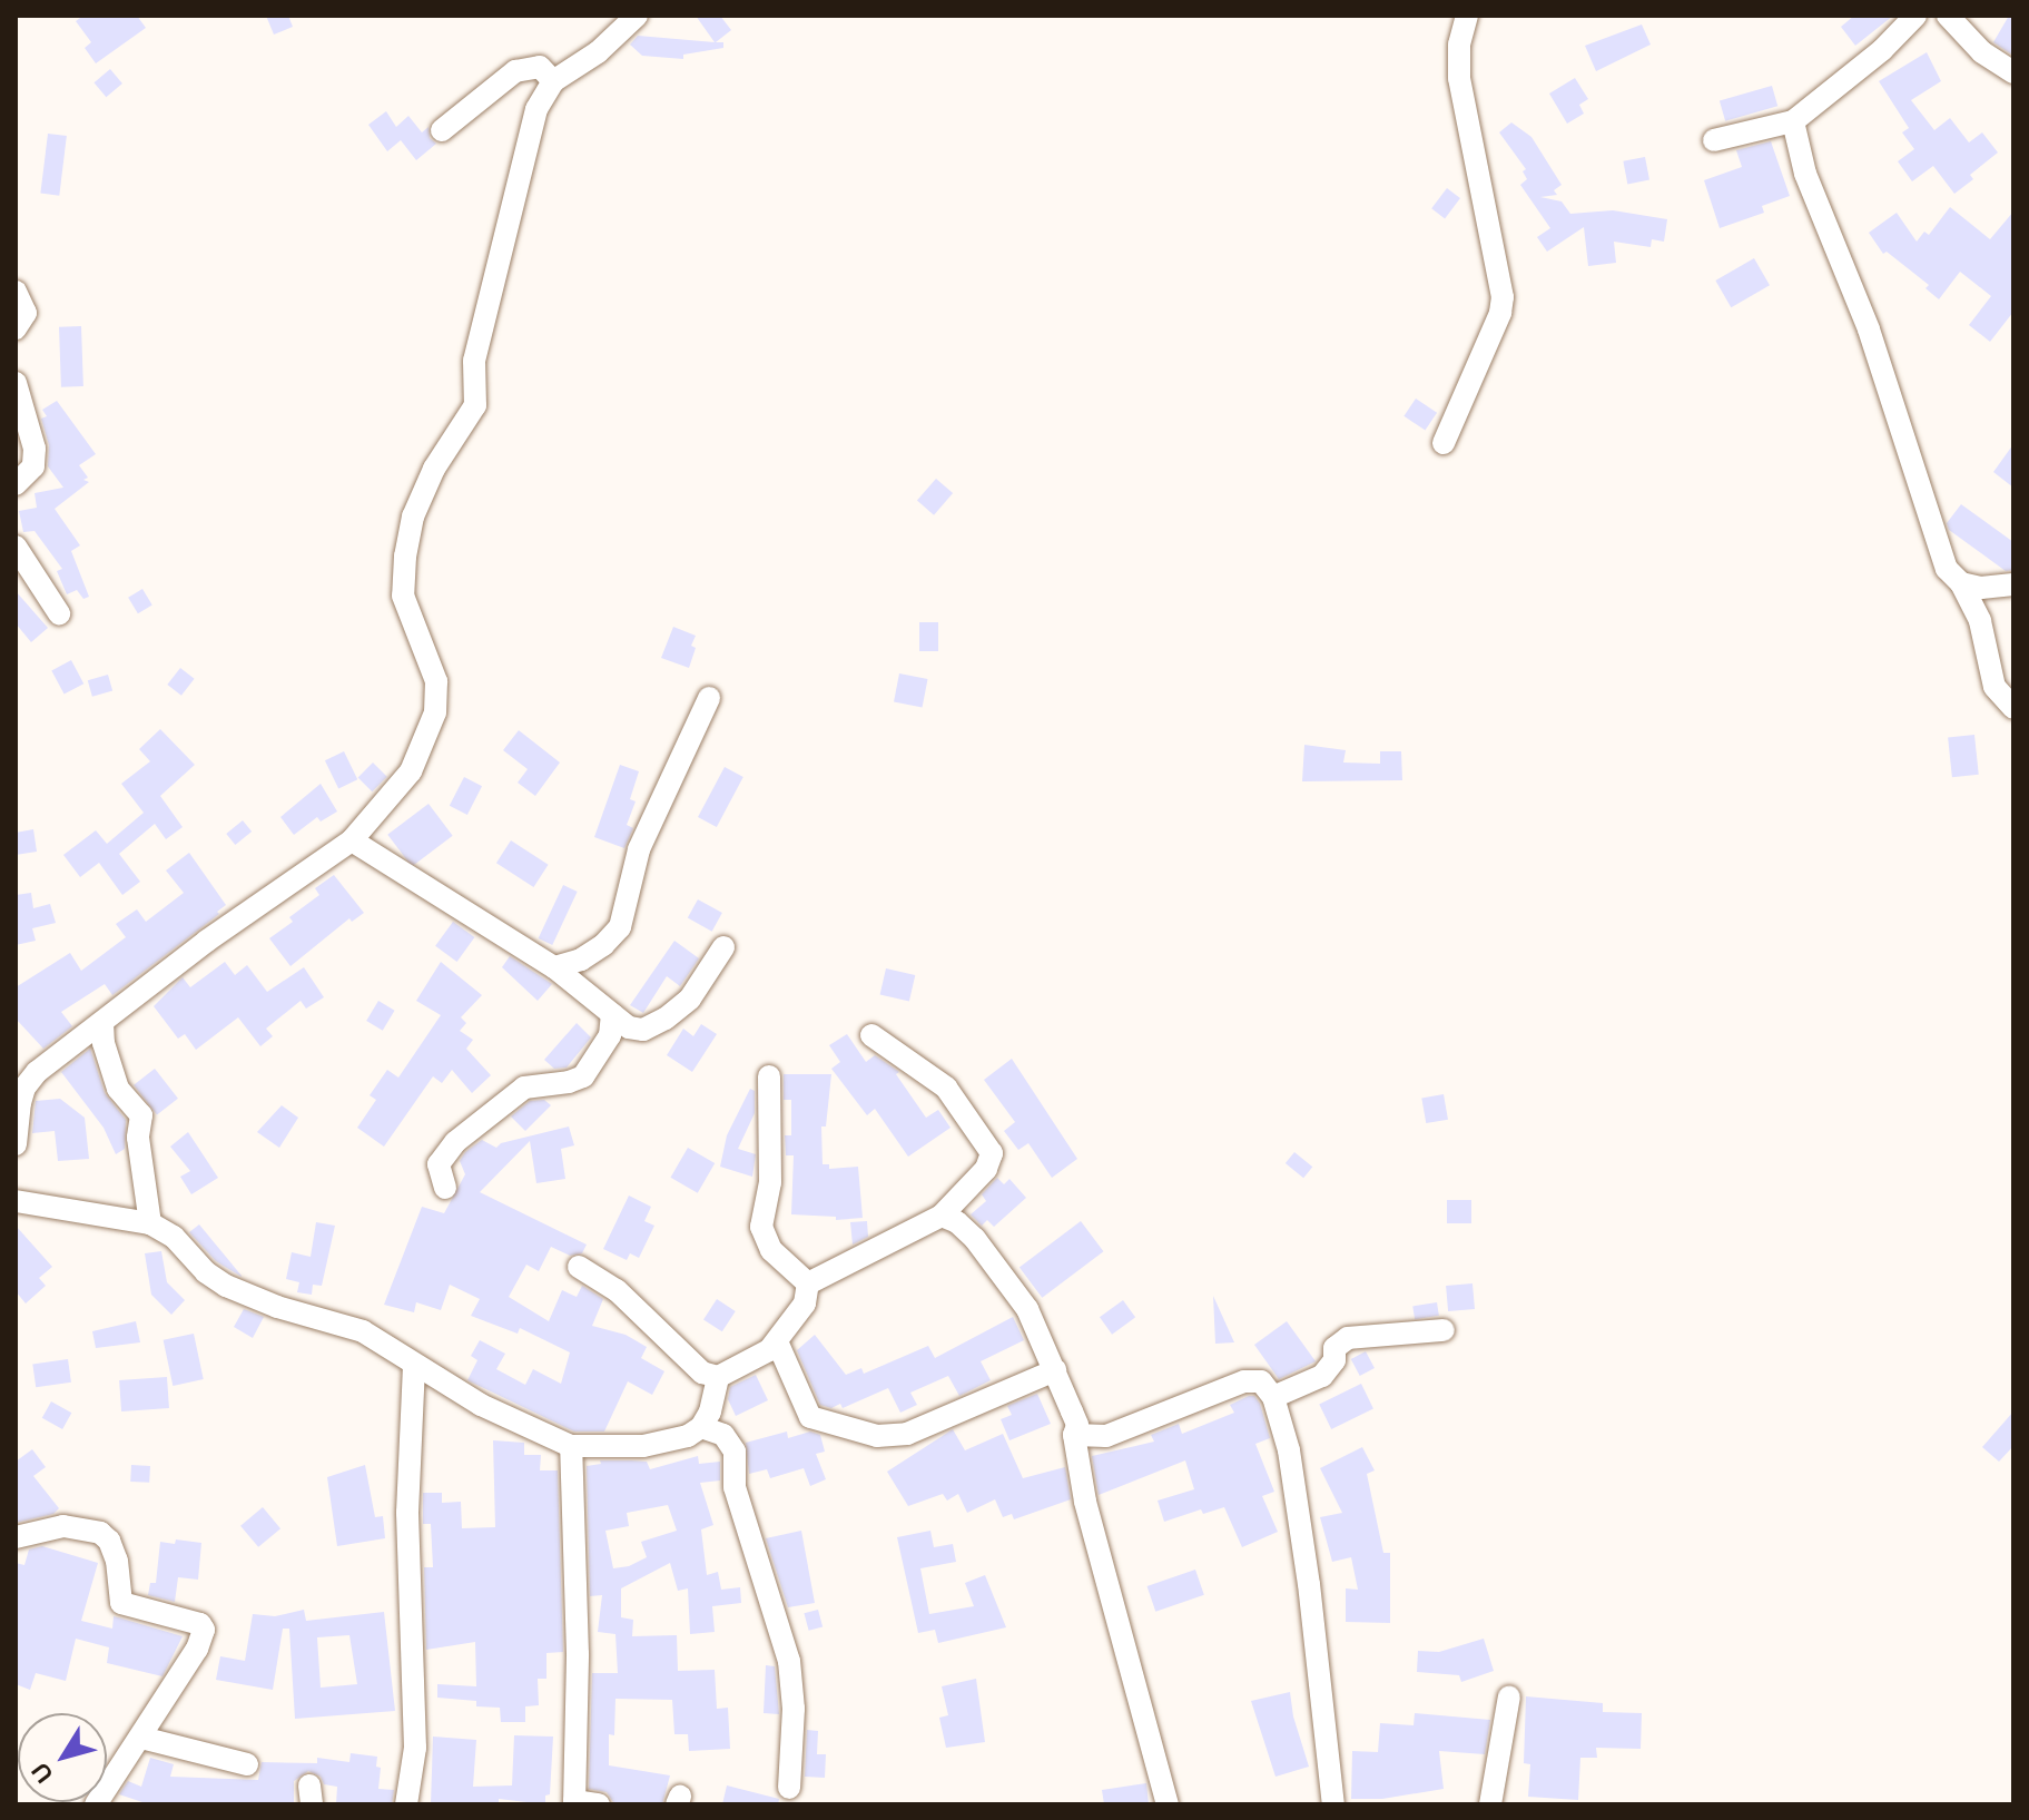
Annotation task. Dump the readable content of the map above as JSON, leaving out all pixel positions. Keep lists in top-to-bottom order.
{
  "north": "bottom left"
}
